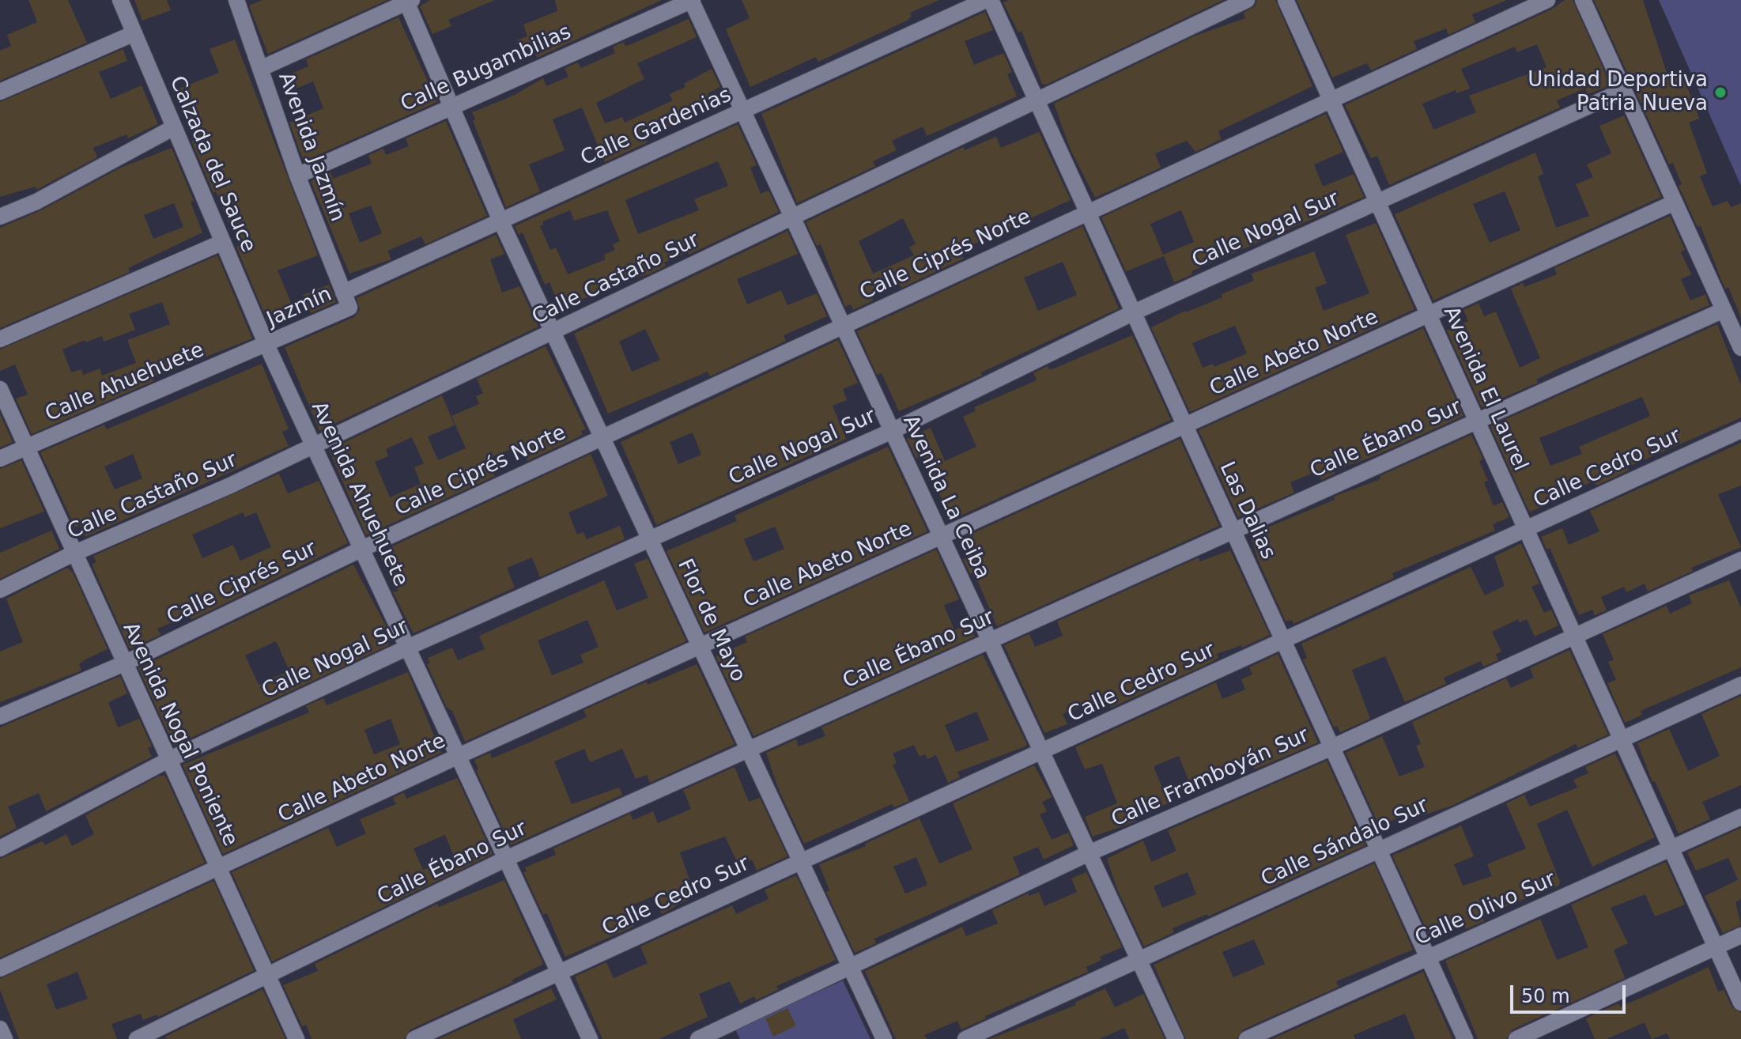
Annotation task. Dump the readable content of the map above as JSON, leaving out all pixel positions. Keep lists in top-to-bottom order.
{
  "streets": {
    "street": [
      "Calle Bugambilias",
      "Calle Gardenias",
      "Avenida Jazmín",
      "Calzada del Sauce",
      "Calle Nogal Sur",
      "Calle Ciprés Norte",
      "Calle Castaño Sur",
      "Jazmín",
      "Calle Abeto Norte",
      "Calle Ahuehuete",
      "Avenida El Laurel",
      "Calle Ébano Sur",
      "Calle Cedro Sur",
      "Avenida Ahuehuete",
      "Avenida La Ceiba",
      "Las Dalias",
      "Calle Ciprés Sur",
      "Flor de Mayo",
      "Avenida Nogal Poniente",
      "Calle Framboyán Sur",
      "Calle Sándalo Sur",
      "Calle Olivo Sur"
    ]
  },
  "crossings": [
    ["Calle Bugambilias", "Avenida Jazmín"],
    ["Calle Bugambilias", "Avenida La Ceiba"],
    ["Calle Bugambilias", "Flor de Mayo"],
    ["Calle Gardenias", "Avenida Jazmín"],
    ["Calle Gardenias", "Avenida La Ceiba"],
    ["Calle Gardenias", "Las Dalias"],
    ["Calle Gardenias", "Flor de Mayo"],
    ["Avenida Jazmín", "Jazmín"],
    ["Calzada del Sauce", "Jazmín"],
    ["Calzada del Sauce", "Calle Ahuehuete"],
    ["Calzada del Sauce", "Avenida Ahuehuete"],
    ["Calle Nogal Sur", "Avenida El Laurel"],
    ["Calle Nogal Sur", "Avenida Ahuehuete"],
    ["Calle Nogal Sur", "Avenida La Ceiba"],
    ["Calle Nogal Sur", "Las Dalias"],
    ["Calle Nogal Sur", "Flor de Mayo"],
    ["Calle Nogal Sur", "Avenida Nogal Poniente"],
    ["Calle Ciprés Norte", "Avenida El Laurel"],
    ["Calle Ciprés Norte", "Avenida Ahuehuete"],
    ["Calle Ciprés Norte", "Avenida La Ceiba"],
    ["Calle Ciprés Norte", "Las Dalias"],
    ["Calle Ciprés Norte", "Calle Ciprés Sur"],
    ["Calle Ciprés Norte", "Flor de Mayo"],
    ["Calle Castaño Sur", "Avenida Ahuehuete"],
    ["Calle Castaño Sur", "Avenida La Ceiba"],
    ["Calle Castaño Sur", "Las Dalias"],
    ["Calle Castaño Sur", "Flor de Mayo"],
    ["Calle Castaño Sur", "Avenida Nogal Poniente"],
    ["Jazmín", "Calle Ahuehuete"],
    ["Jazmín", "Avenida Ahuehuete"],
    ["Calle Abeto Norte", "Avenida El Laurel"],
    ["Calle Abeto Norte", "Avenida Ahuehuete"],
    ["Calle Abeto Norte", "Avenida La Ceiba"],
    ["Calle Abeto Norte", "Las Dalias"],
    ["Calle Abeto Norte", "Flor de Mayo"],
    ["Calle Abeto Norte", "Avenida Nogal Poniente"],
    ["Calle Ahuehuete", "Avenida Ahuehuete"],
    ["Calle Ahuehuete", "Avenida Nogal Poniente"],
    ["Avenida El Laurel", "Calle Ébano Sur"],
    ["Avenida El Laurel", "Calle Cedro Sur"],
    ["Avenida El Laurel", "Calle Framboyán Sur"],
    ["Avenida El Laurel", "Calle Sándalo Sur"],
    ["Avenida El Laurel", "Calle Olivo Sur"],
    ["Calle Ébano Sur", "Avenida Ahuehuete"],
    ["Calle Ébano Sur", "Avenida La Ceiba"],
    ["Calle Ébano Sur", "Las Dalias"],
    ["Calle Ébano Sur", "Flor de Mayo"],
    ["Calle Ébano Sur", "Avenida Nogal Poniente"],
    ["Calle Cedro Sur", "Avenida Ahuehuete"],
    ["Calle Cedro Sur", "Avenida La Ceiba"],
    ["Calle Cedro Sur", "Las Dalias"],
    ["Calle Cedro Sur", "Flor de Mayo"],
    ["Avenida Ahuehuete", "Calle Ciprés Sur"],
    ["Avenida La Ceiba", "Calle Framboyán Sur"],
    ["Avenida La Ceiba", "Calle Sándalo Sur"],
    ["Las Dalias", "Calle Framboyán Sur"],
    ["Las Dalias", "Calle Sándalo Sur"],
    ["Las Dalias", "Calle Olivo Sur"],
    ["Calle Ciprés Sur", "Avenida Nogal Poniente"],
    ["Flor de Mayo", "Calle Framboyán Sur"]
  ],
  "places": ["Unidad Deportiva Patria Nueva"],
  "scale_bar": "50 m"
}
